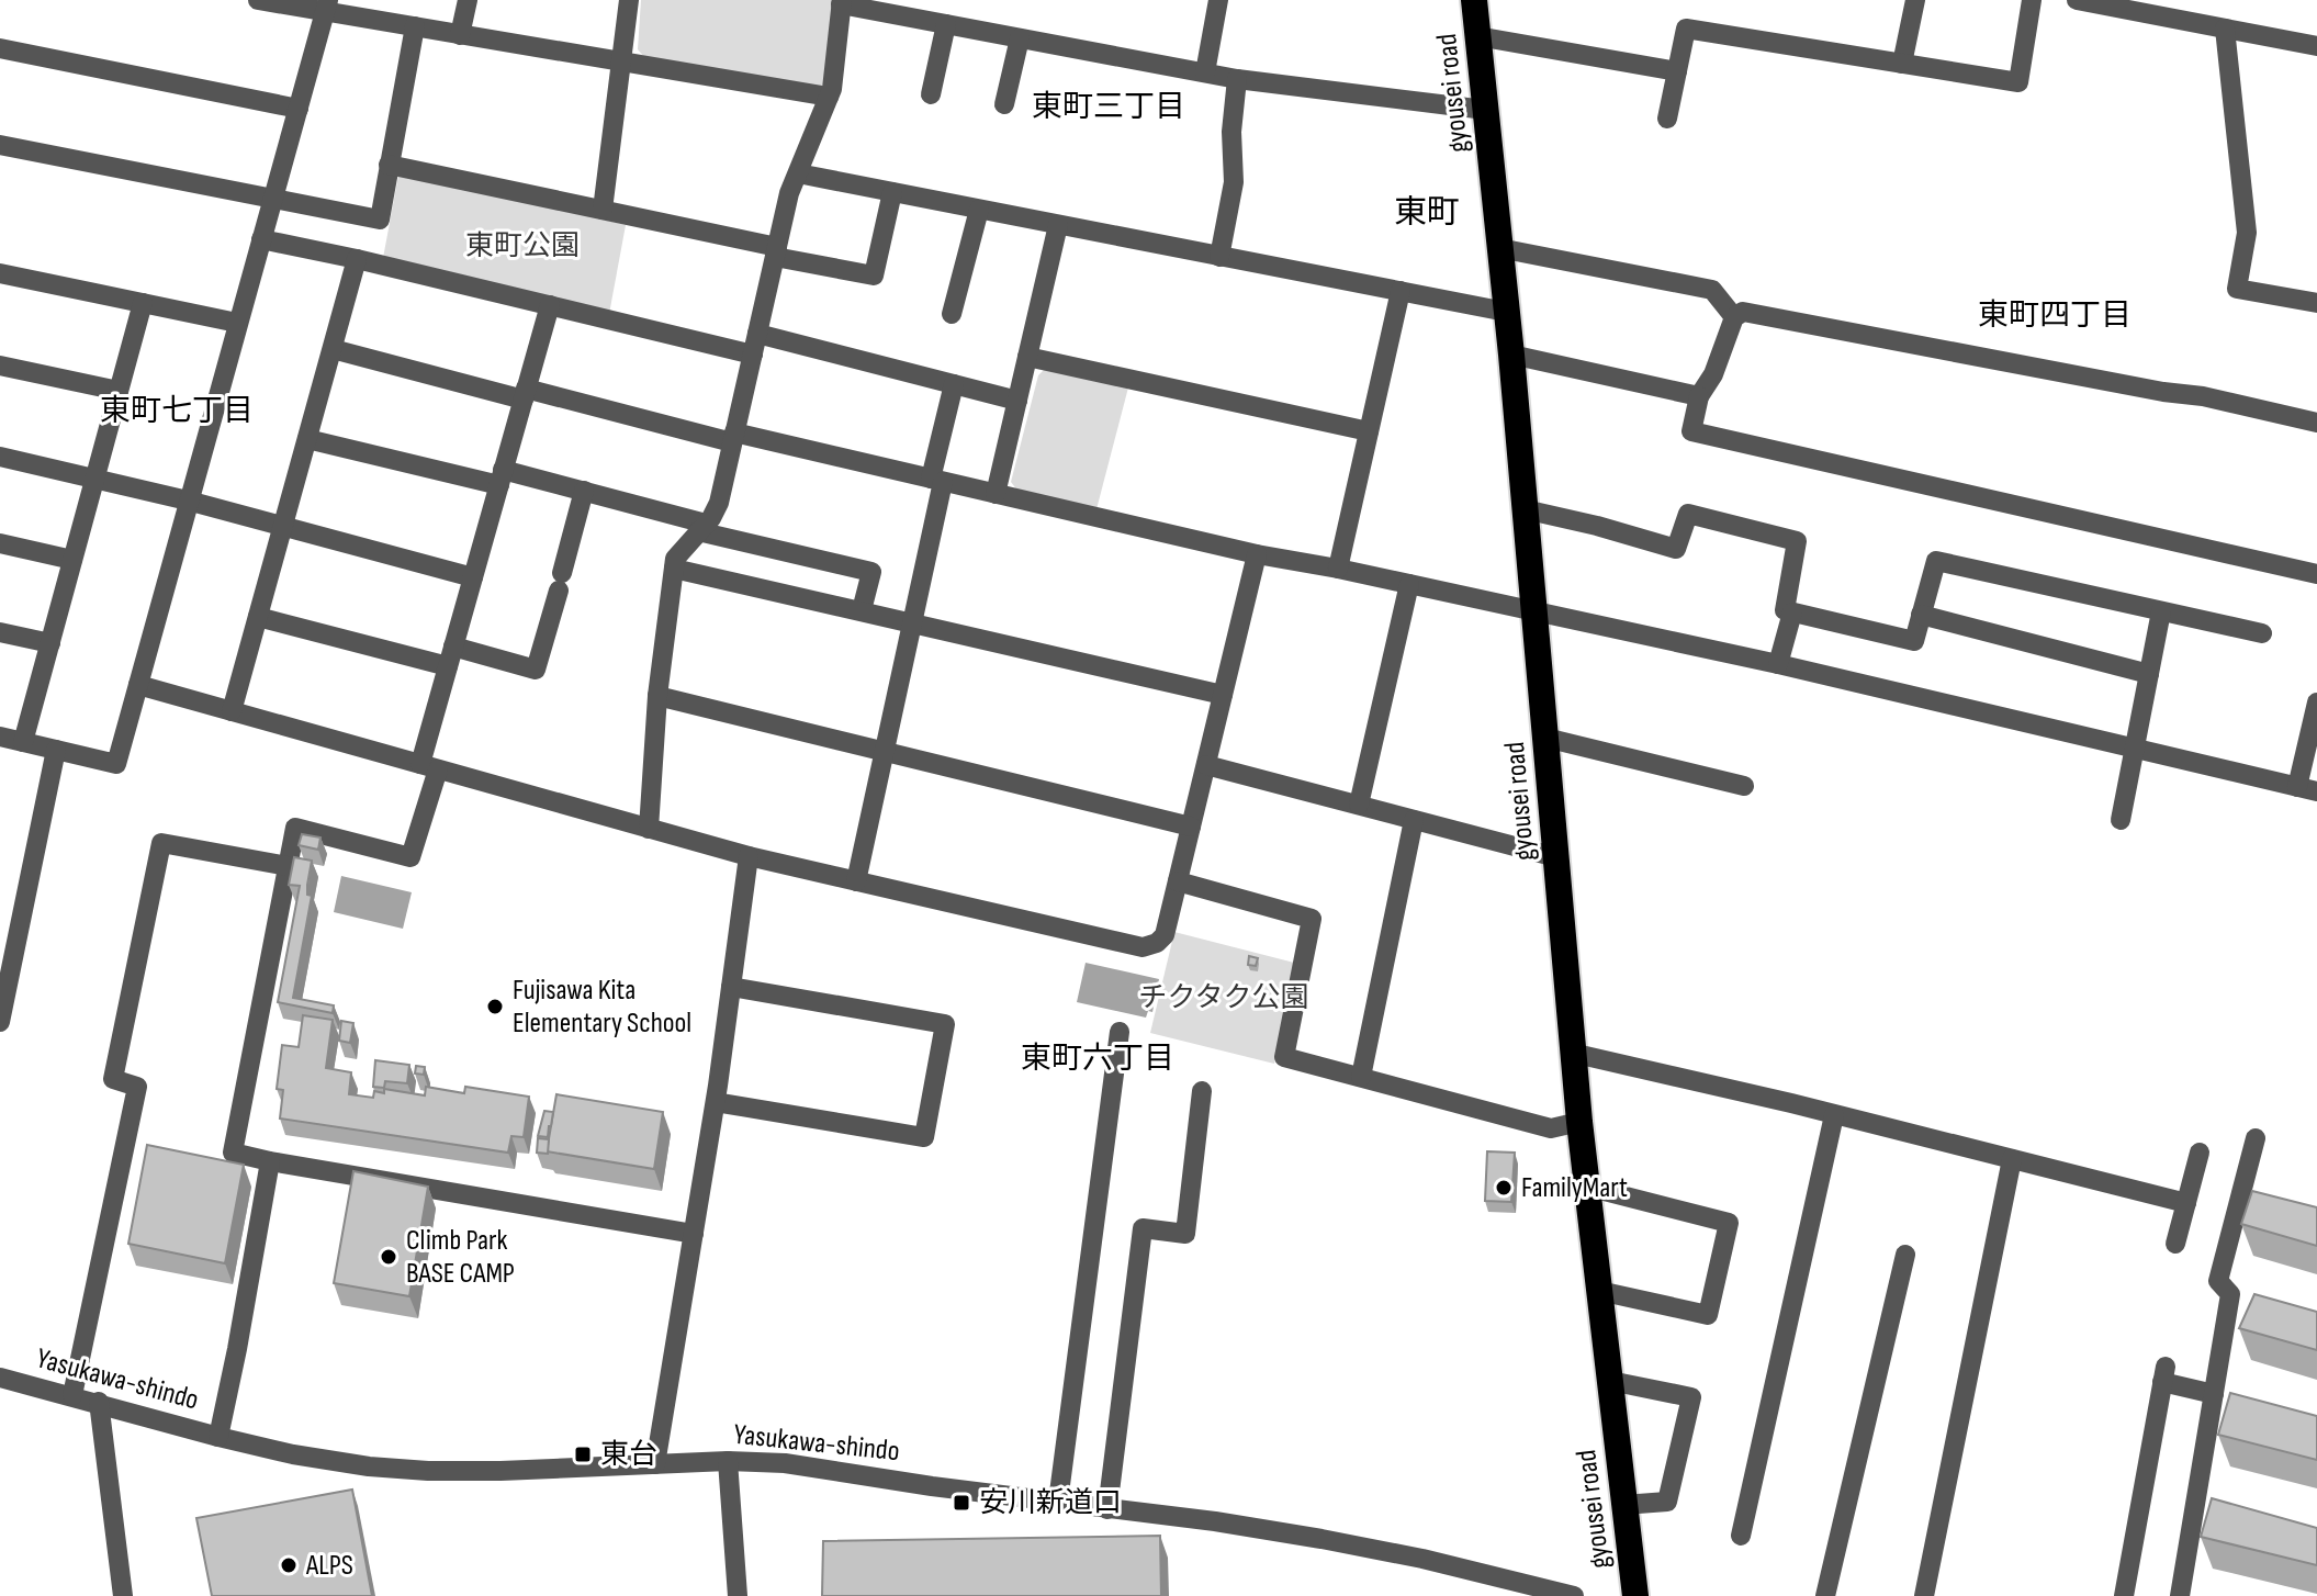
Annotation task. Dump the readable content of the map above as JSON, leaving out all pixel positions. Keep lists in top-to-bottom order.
{
  "streets": {
    "highway": ["gyousei road"],
    "street": ["Yasukawa-shindo"]
  },
  "districts": [
    "東町三丁目",
    "東町",
    "東町四丁目",
    "東町七丁目",
    "東町六丁目"
  ],
  "parks": ["東町公園", "チクタク公園"],
  "places": {
    "other": [
      "Fujisawa Kita Elementary School",
      "FamilyMart",
      "Climb Park BASE CAMP",
      "ALPS"
    ],
    "transit": ["東台", "安川新道口"]
  }
}
